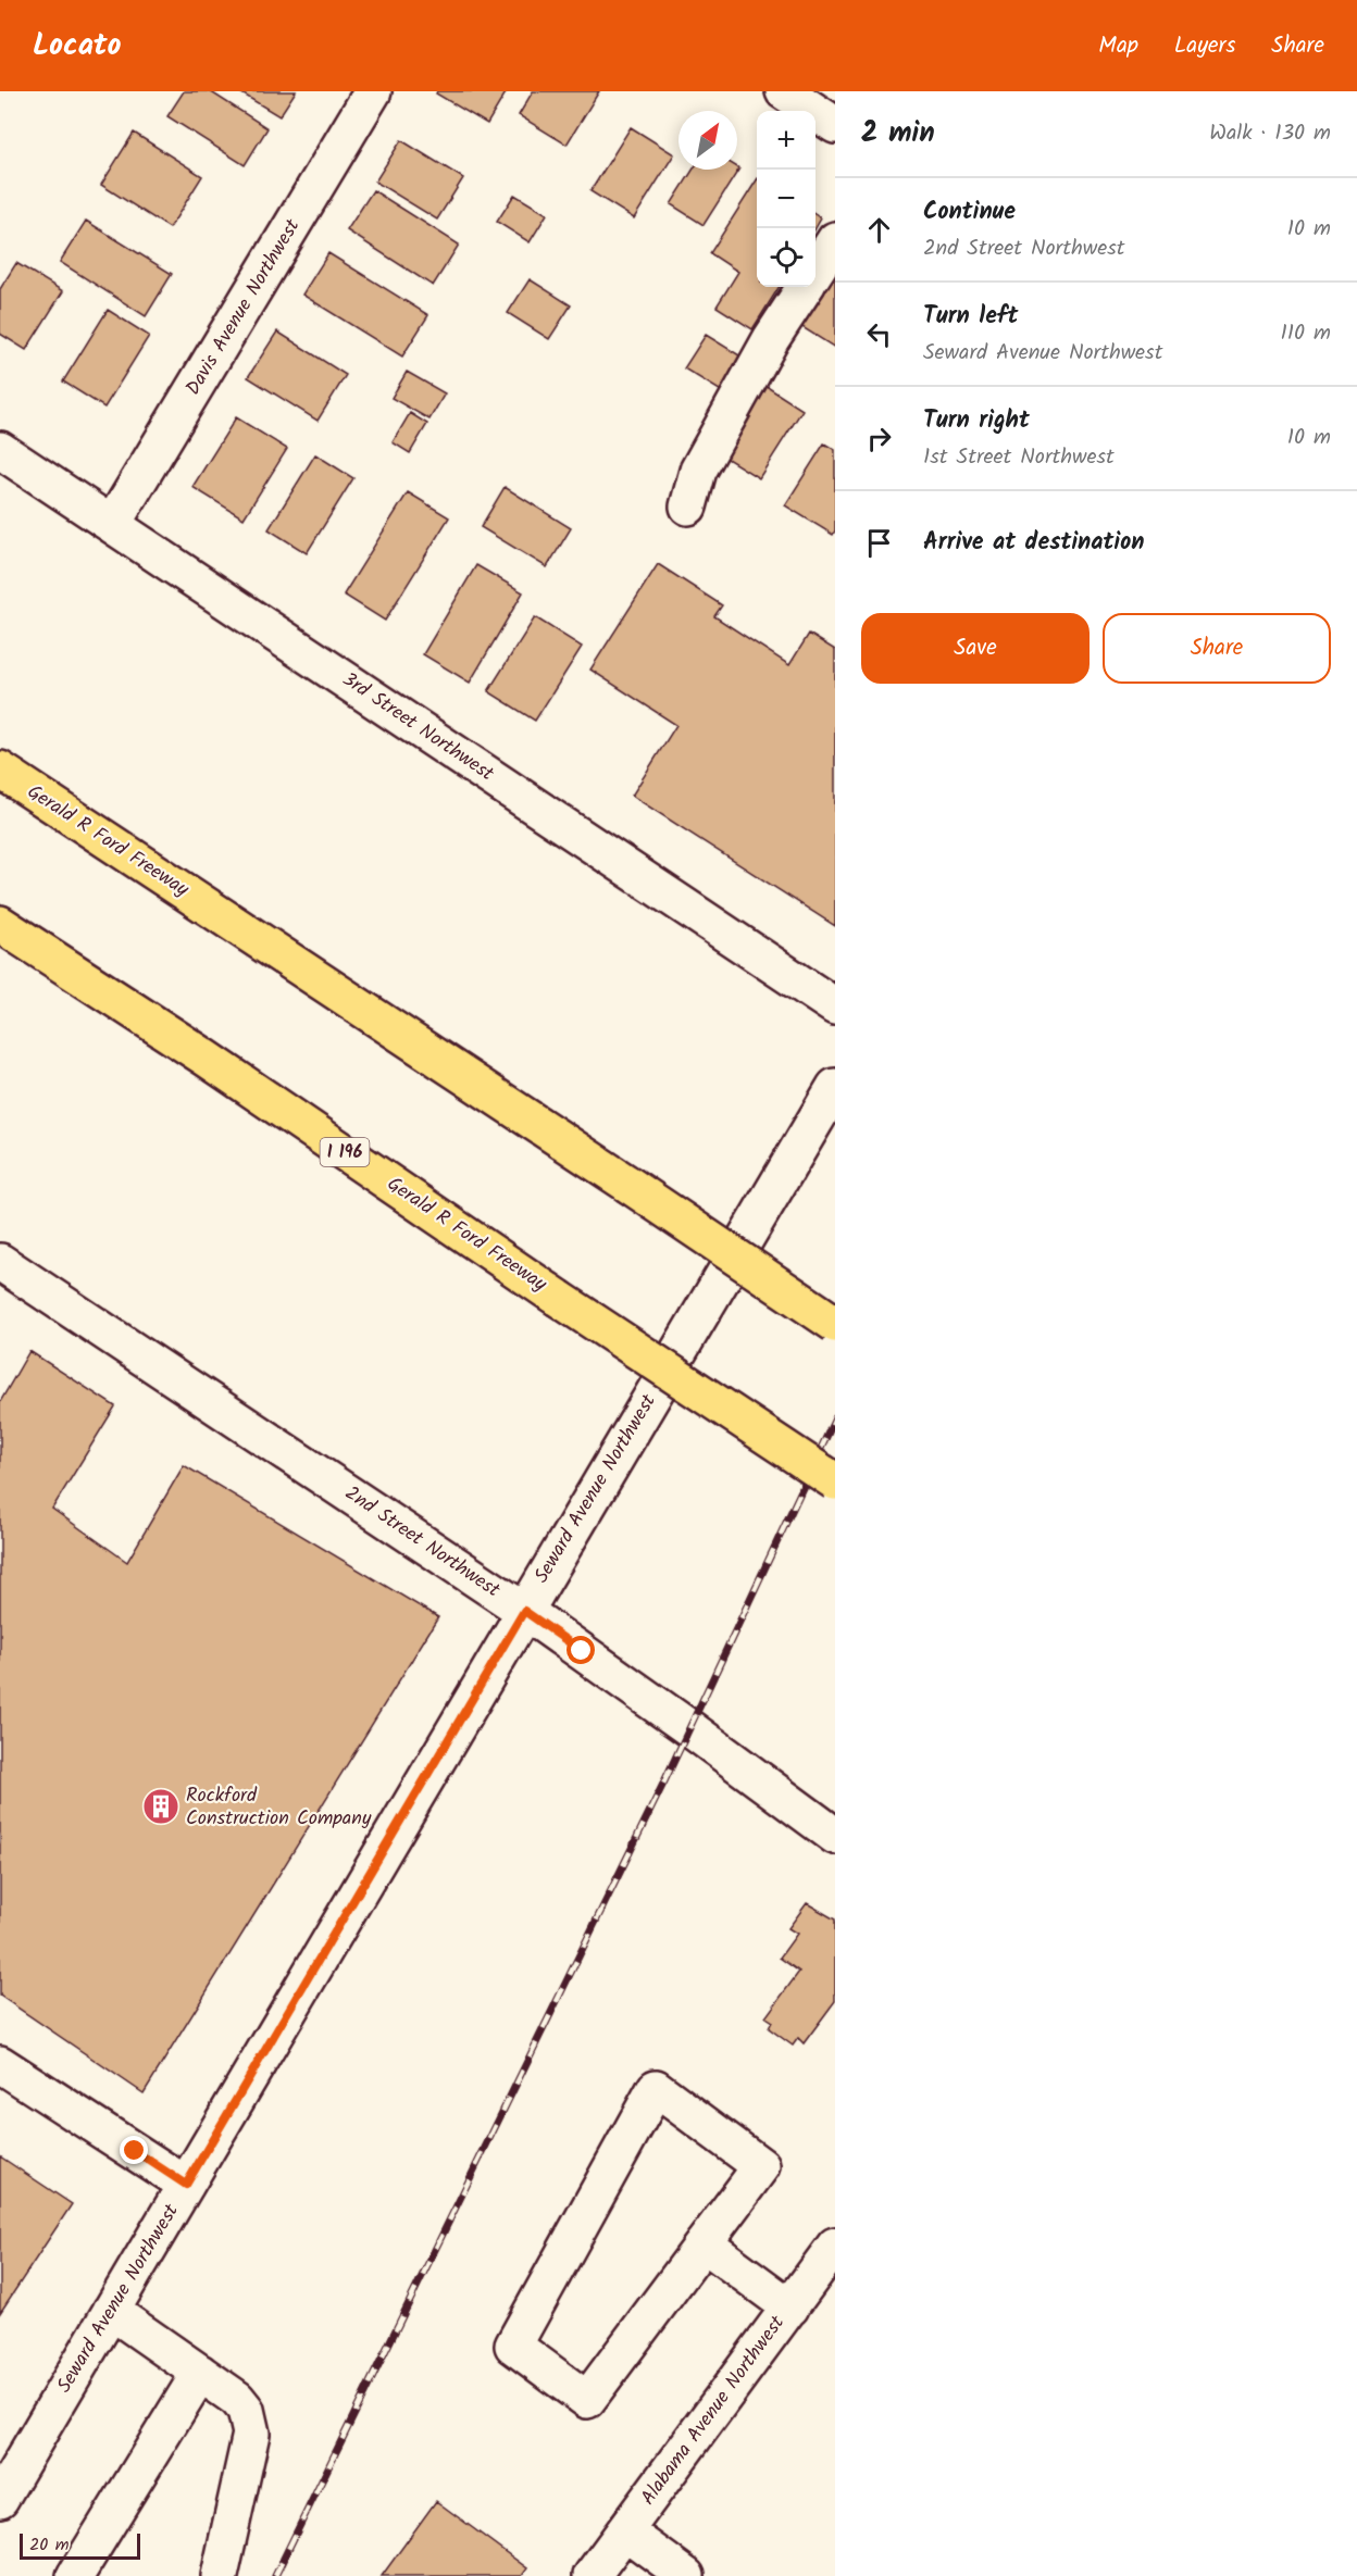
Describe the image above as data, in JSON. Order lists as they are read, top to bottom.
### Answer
{
  "streets": {
    "highway": ["Gerald R Ford Freeway", "I 196"],
    "street": [
      "Davis Avenue Northwest",
      "3rd Street Northwest",
      "Seward Avenue Northwest",
      "2nd Street Northwest",
      "Alabama Avenue Northwest"
    ]
  },
  "crossings": [
    ["Davis Avenue Northwest", "3rd Street Northwest"],
    ["Seward Avenue Northwest", "2nd Street Northwest"]
  ],
  "places": {
    "building": ["Rockford Construction Company"]
  },
  "scale_bar": "20 m",
  "north": "top right",
  "page": {
    "header": "Locato",
    "nav": ["Map", "Layers", "Share"],
    "heading": ["2 min", "Walk · 130 m"],
    "map_buttons": ["+", "−"],
    "list": [
      ["Continue", "2nd Street Northwest", "10 m"],
      ["Turn left", "Seward Avenue Northwest", "110 m"],
      ["Turn right", "1st Street Northwest", "10 m"],
      "Arrive at destination"
    ],
    "buttons": ["Save", "Share"],
    "scale": "20 m"
  }
}
